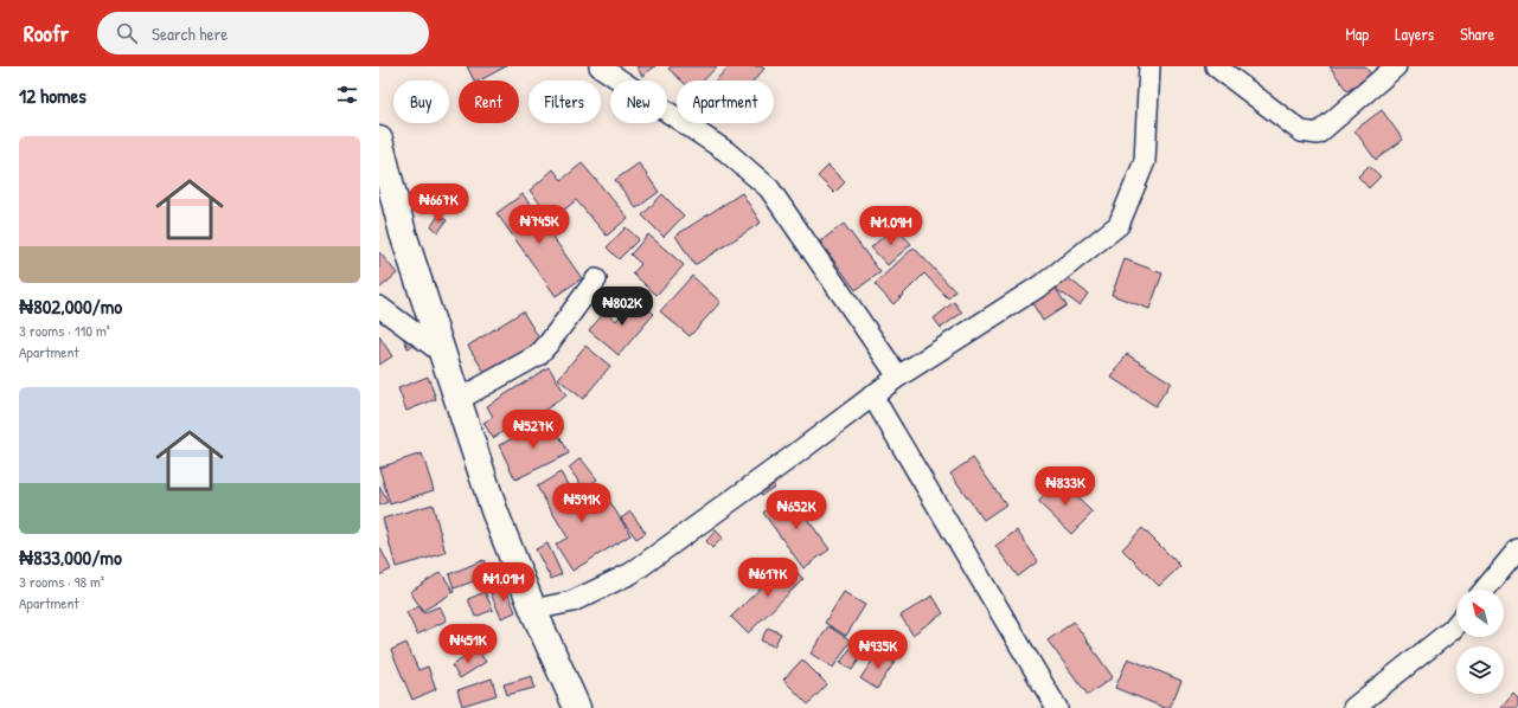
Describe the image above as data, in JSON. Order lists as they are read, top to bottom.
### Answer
{
  "north": "top left",
  "page": {
    "header": "Roofr",
    "search": "Search here",
    "nav": ["Map", "Layers", "Share"],
    "heading": "12 homes",
    "chip": [
      "Buy",
      "Rent",
      "Filters",
      "New",
      "Apartment"
    ],
    "list": [
      {
        "name": "₦802,000/mo",
        "note": "3 rooms · 110 m² · Apartment"
      },
      {
        "name": "₦833,000/mo",
        "note": "3 rooms · 98 m² · Apartment"
      }
    ],
    "price": [
      "₦667K",
      "₦745K",
      "₦1.09M",
      "₦802K",
      "₦527K",
      "₦833K",
      "₦591K",
      "₦652K",
      "₦617K",
      "₦1.01M",
      "₦451K",
      "₦935K"
    ]
  }
}
